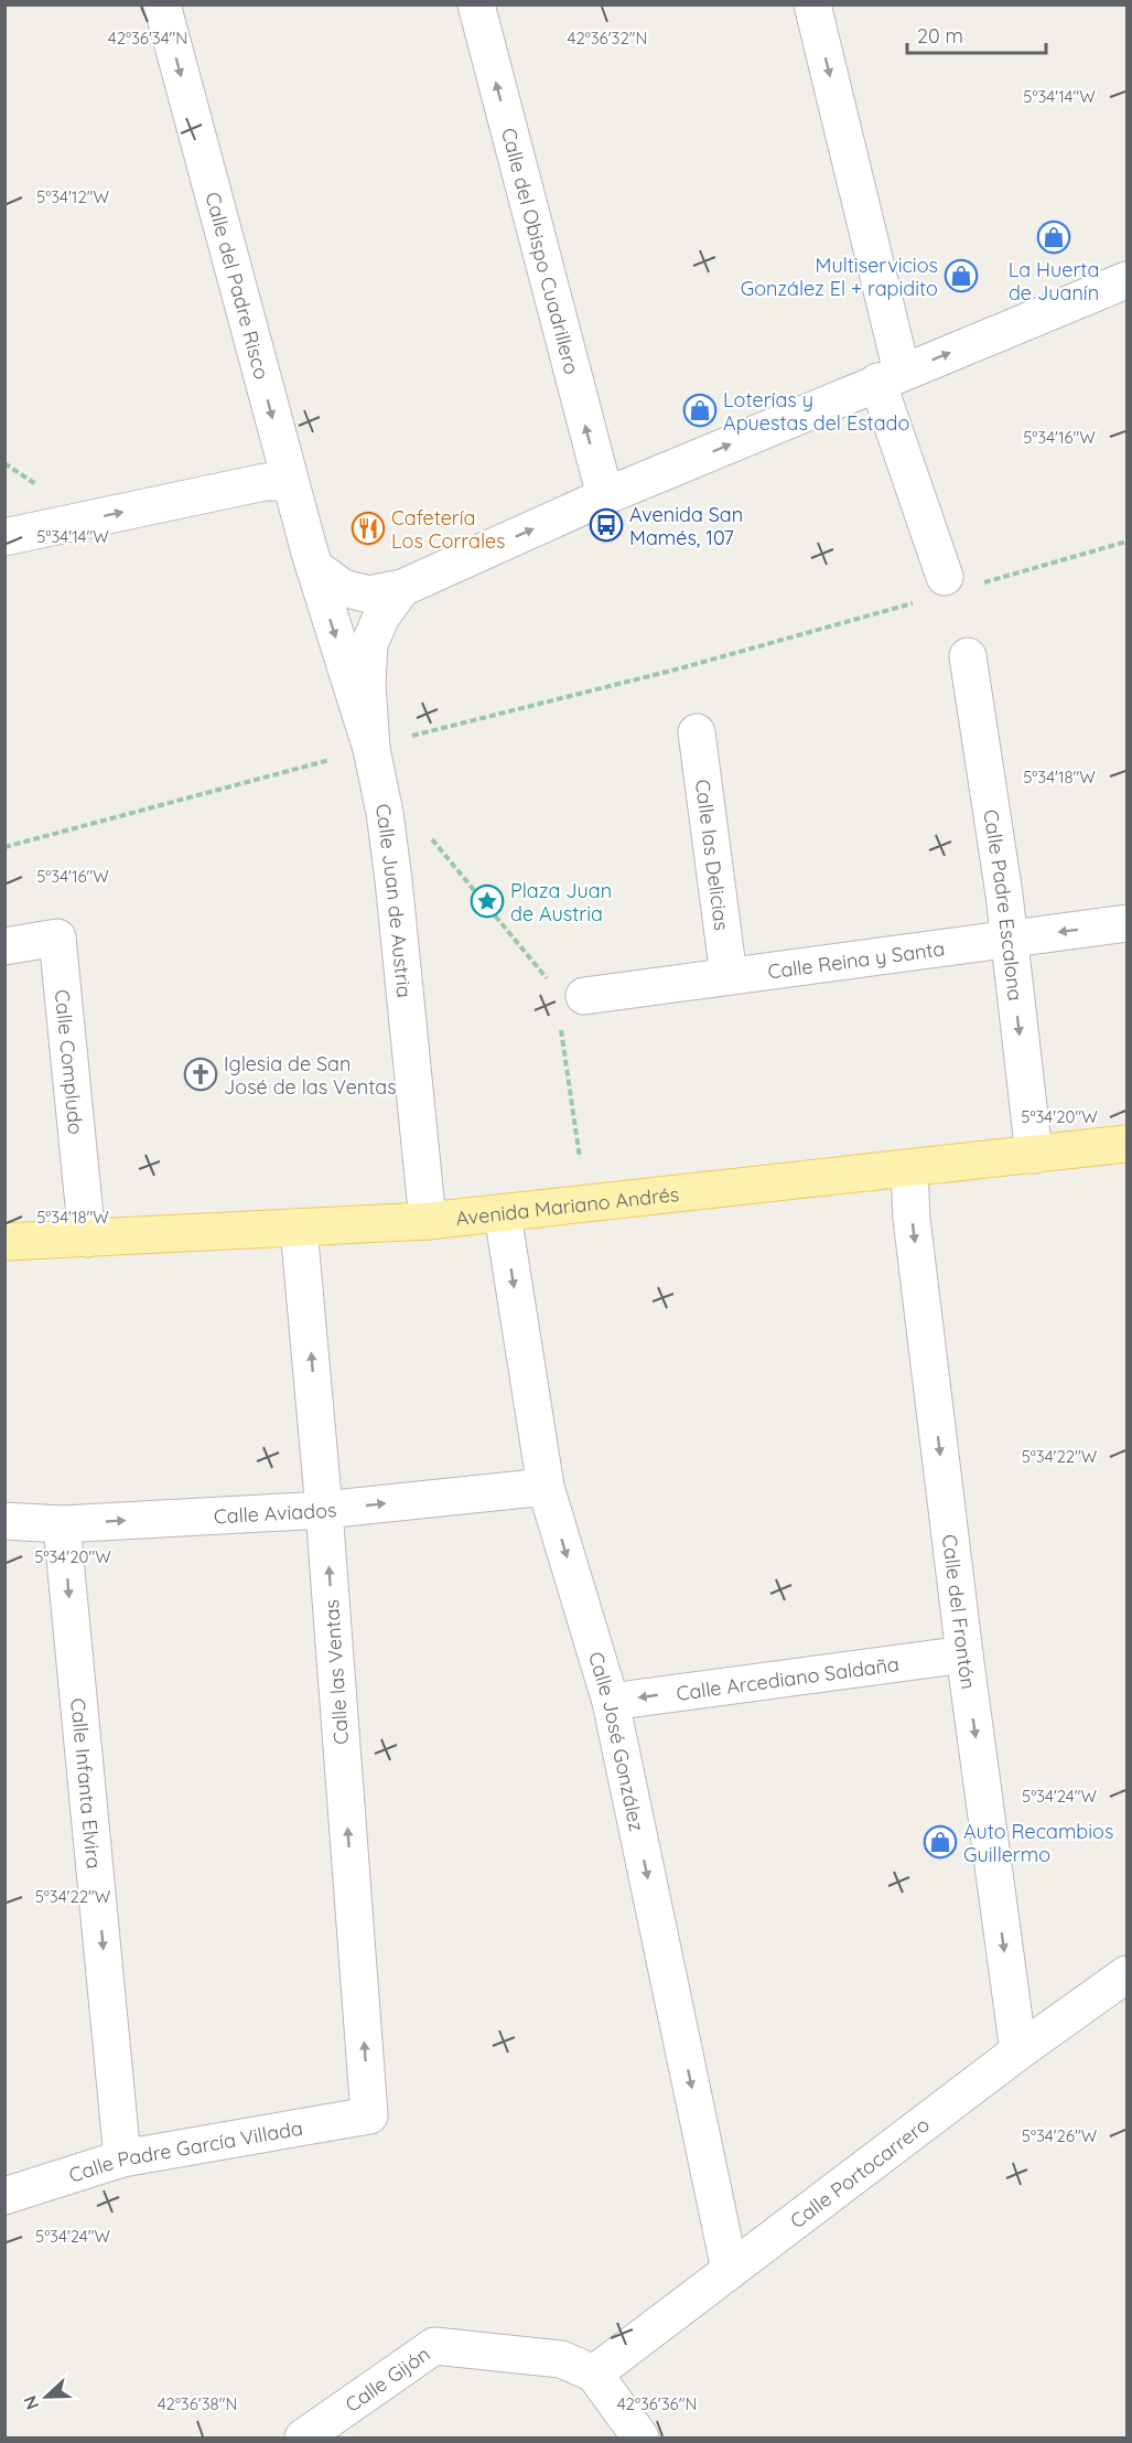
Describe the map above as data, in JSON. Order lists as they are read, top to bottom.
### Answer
{
  "streets": {
    "main road": ["Avenida Mariano Andrés"],
    "street": [
      "Calle del Obispo Cuadrillero",
      "Calle del Padre Risco",
      "Calle las Delicias",
      "Calle Juan de Austria",
      "Calle Padre Escalona",
      "Calle Reina y Santa",
      "Calle Compludo",
      "Calle Aviados",
      "Calle del Frontón",
      "Calle las Ventas",
      "Calle Arcediano Saldaña",
      "Calle José González",
      "Calle Infanta Elvira",
      "Calle Padre García Villada",
      "Calle Portocarrero",
      "Calle Gijón"
    ]
  },
  "crossings": [
    ["Calle del Padre Risco", "Calle Juan de Austria"],
    ["Calle las Delicias", "Calle Reina y Santa"],
    ["Calle Juan de Austria", "Avenida Mariano Andrés"],
    ["Calle Padre Escalona", "Calle Reina y Santa"],
    ["Calle Padre Escalona", "Avenida Mariano Andrés"],
    ["Calle Compludo", "Avenida Mariano Andrés"],
    ["Avenida Mariano Andrés", "Calle del Frontón"],
    ["Avenida Mariano Andrés", "Calle las Ventas"],
    ["Avenida Mariano Andrés", "Calle José González"],
    ["Calle Aviados", "Calle las Ventas"],
    ["Calle Aviados", "Calle José González"],
    ["Calle Aviados", "Calle Infanta Elvira"],
    ["Calle del Frontón", "Calle Arcediano Saldaña"],
    ["Calle del Frontón", "Calle Portocarrero"],
    ["Calle las Ventas", "Calle Padre García Villada"],
    ["Calle Arcediano Saldaña", "Calle José González"],
    ["Calle José González", "Calle Portocarrero"],
    ["Calle Infanta Elvira", "Calle Padre García Villada"],
    ["Calle Portocarrero", "Calle Gijón"]
  ],
  "one_way": [
    "Calle del Padre Risco",
    "Calle Padre Escalona",
    "Calle Aviados",
    "Calle del Frontón",
    "Calle las Ventas",
    "Calle Arcediano Saldaña",
    "Calle José González",
    "Calle Infanta Elvira"
  ],
  "places": {
    "shop": [
      "La Huerta de Juanín",
      "Multiservicios González El + rapidito",
      "Loterías y Apuestas del Estado",
      "Auto Recambios Guillermo"
    ],
    "bus stop": ["Avenida San Mamés, 107"],
    "restaurant": ["Cafetería Los Corrales"],
    "place": ["Plaza Juan de Austria"],
    "church": ["Iglesia de San José de las Ventas"]
  },
  "scale_bar": "20 m",
  "north": "left",
  "coordinates": [
    "42°36'34\"N",
    "42°36'32\"N",
    "5°34'14\"W",
    "5°34'12\"W",
    "5°34'16\"W",
    "5°34'18\"W",
    "5°34'20\"W",
    "5°34'22\"W",
    "5°34'24\"W",
    "5°34'26\"W",
    "42°36'38\"N",
    "42°36'36\"N"
  ]
}
